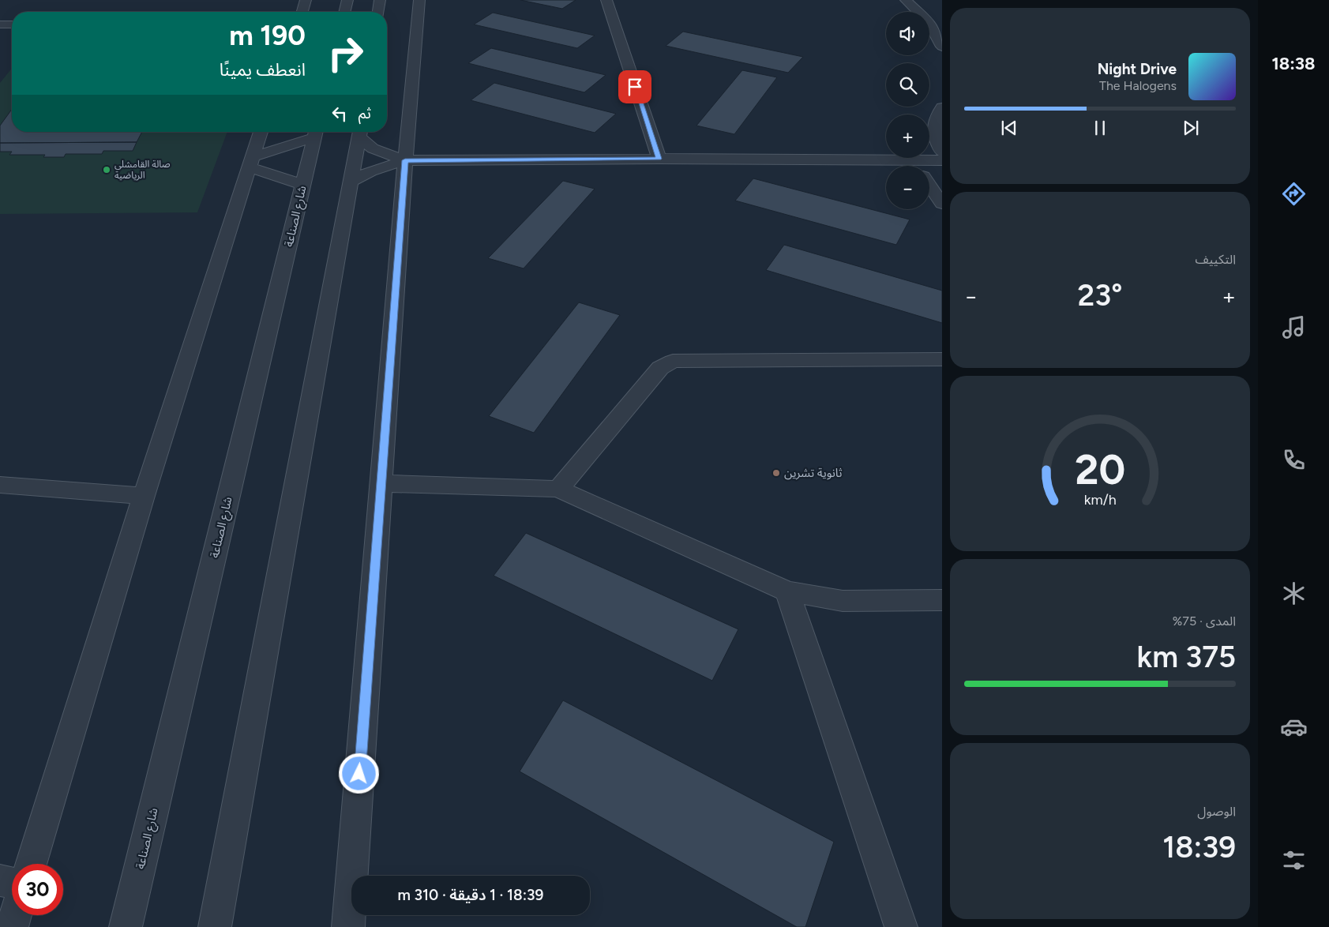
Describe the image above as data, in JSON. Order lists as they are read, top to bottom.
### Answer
{
  "streets": {
    "street": ["شارع الصناعة"]
  },
  "places": ["صالة القامشلي الرياضية", "ثانوية تشرين"],
  "page": {
    "tabs": "18:38",
    "map_buttons": ["+", "−"],
    "turn": ["190 m", "انعطف يمينًا"],
    "song": ["Night Drive", "The Halogens"],
    "then": "ثم",
    "tile": [
      "التكييف",
      ["المدى · 75%", "375 km"],
      ["الوصول", "18:39"]
    ],
    "heat": ["−", "23°", "+"],
    "limit": "30",
    "trip": "18:39 · 1 دقيقة · 310 m",
    "gauge": ["20", "km/h"]
  }
}
